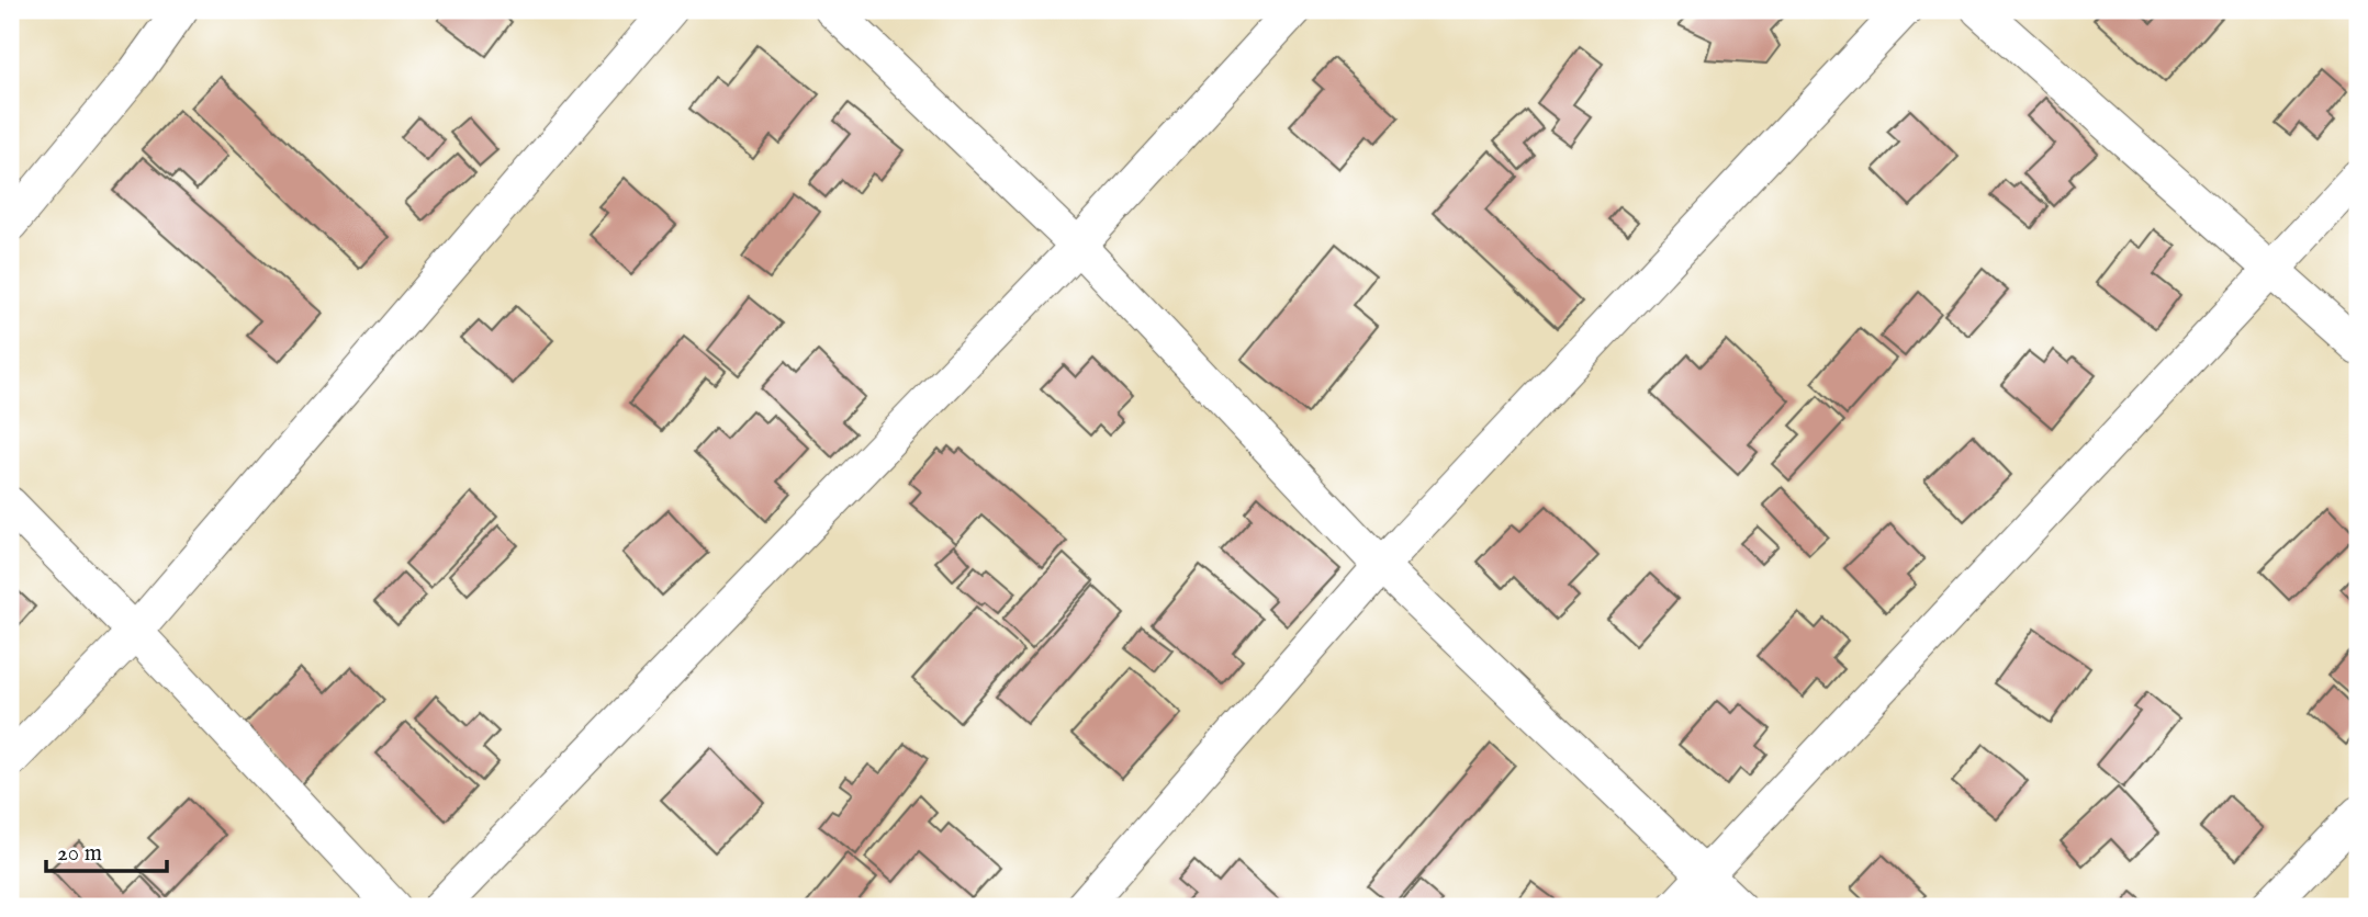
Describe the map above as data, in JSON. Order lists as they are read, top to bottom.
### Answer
{
  "scale_bar": "20 m"
}
